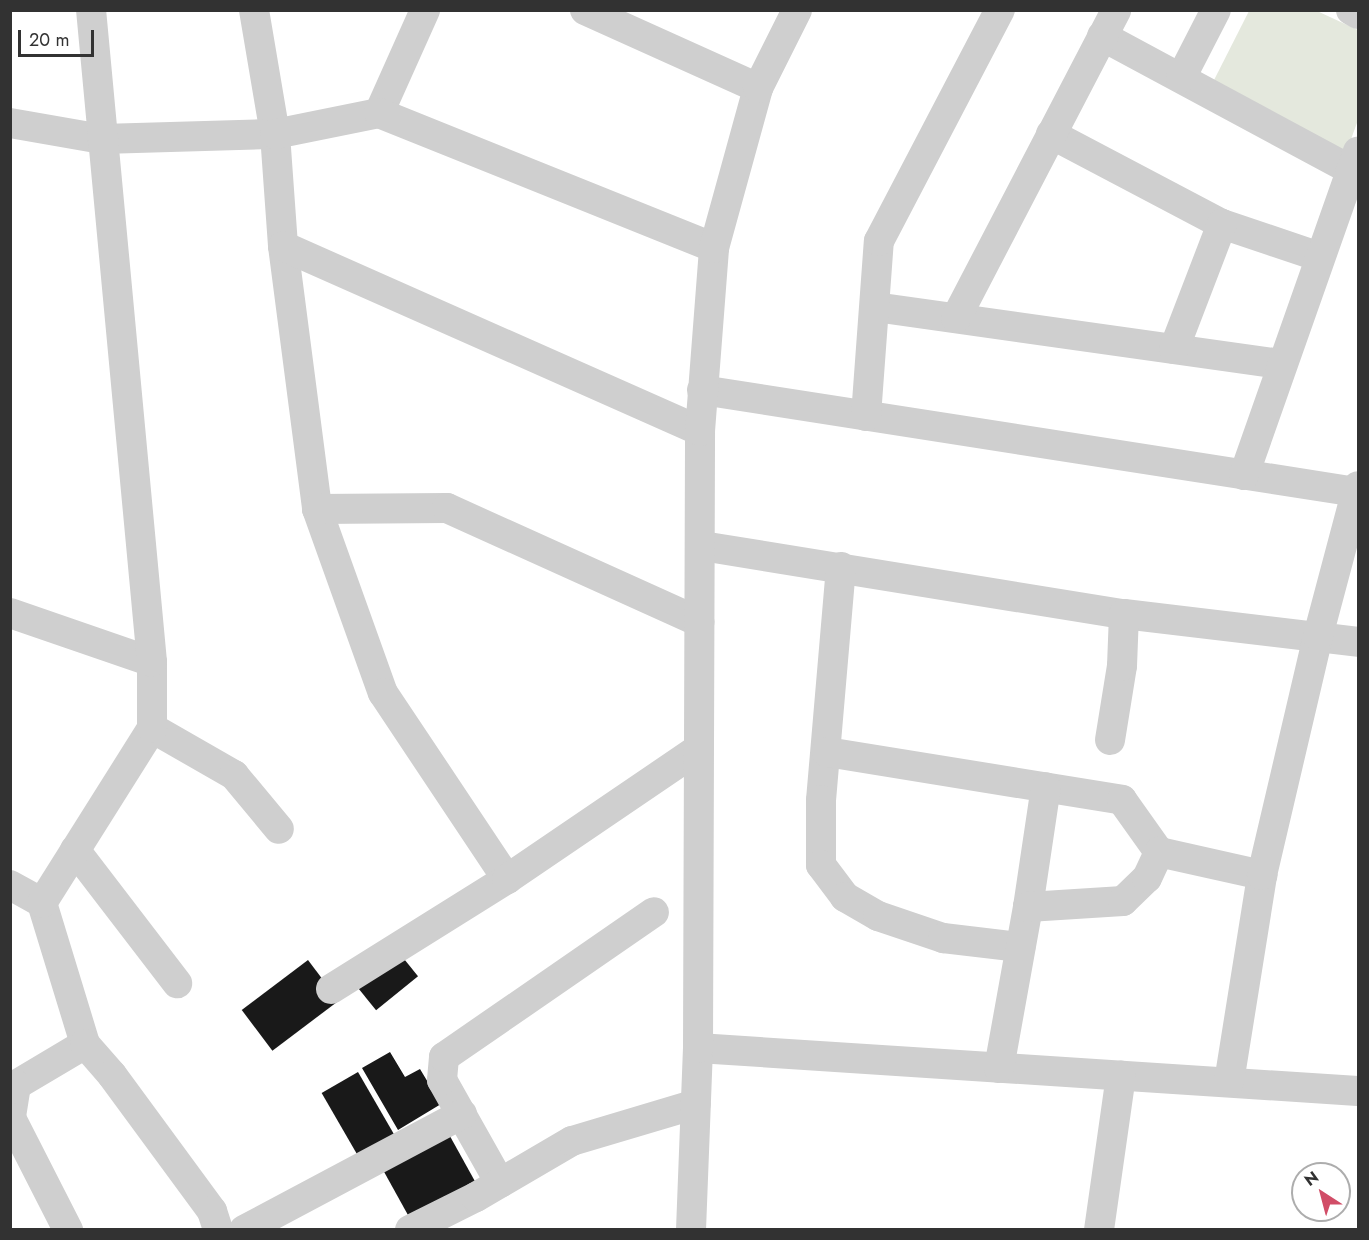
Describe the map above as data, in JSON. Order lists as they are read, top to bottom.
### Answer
{
  "scale_bar": "20 m",
  "north": "top left"
}
